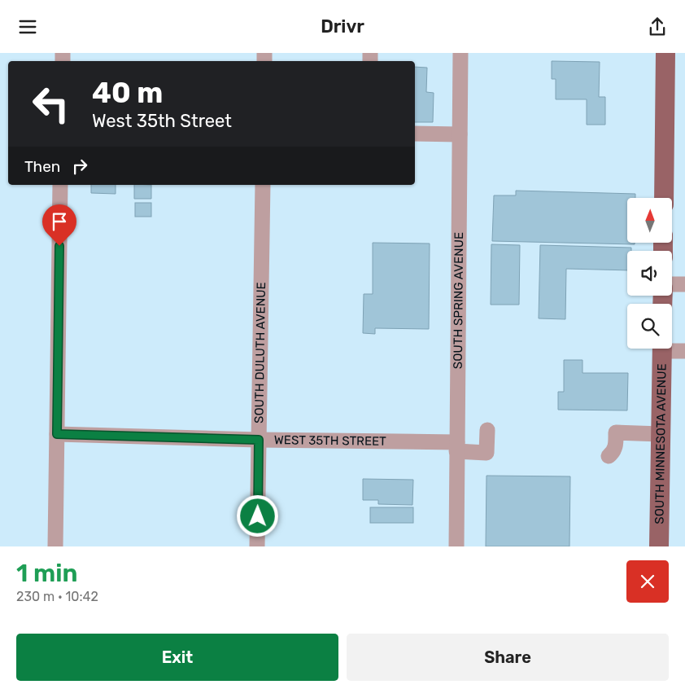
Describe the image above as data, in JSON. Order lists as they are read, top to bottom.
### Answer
{
  "streets": {
    "main road": ["SOUTH MINNESOTA AVENUE"],
    "street": ["SOUTH SPRING AVENUE", "SOUTH DULUTH AVENUE", "WEST 35TH STREET"]
  },
  "crossings": [
    ["SOUTH SPRING AVENUE", "WEST 35TH STREET"],
    ["SOUTH DULUTH AVENUE", "WEST 35TH STREET"]
  ],
  "north": "top",
  "page": {
    "header": "Drivr",
    "turn": ["40 m", "West 35th Street"],
    "then": "Then",
    "heading": ["1 min", "230 m · 10:42"],
    "buttons": ["Exit", "Share"]
  }
}
